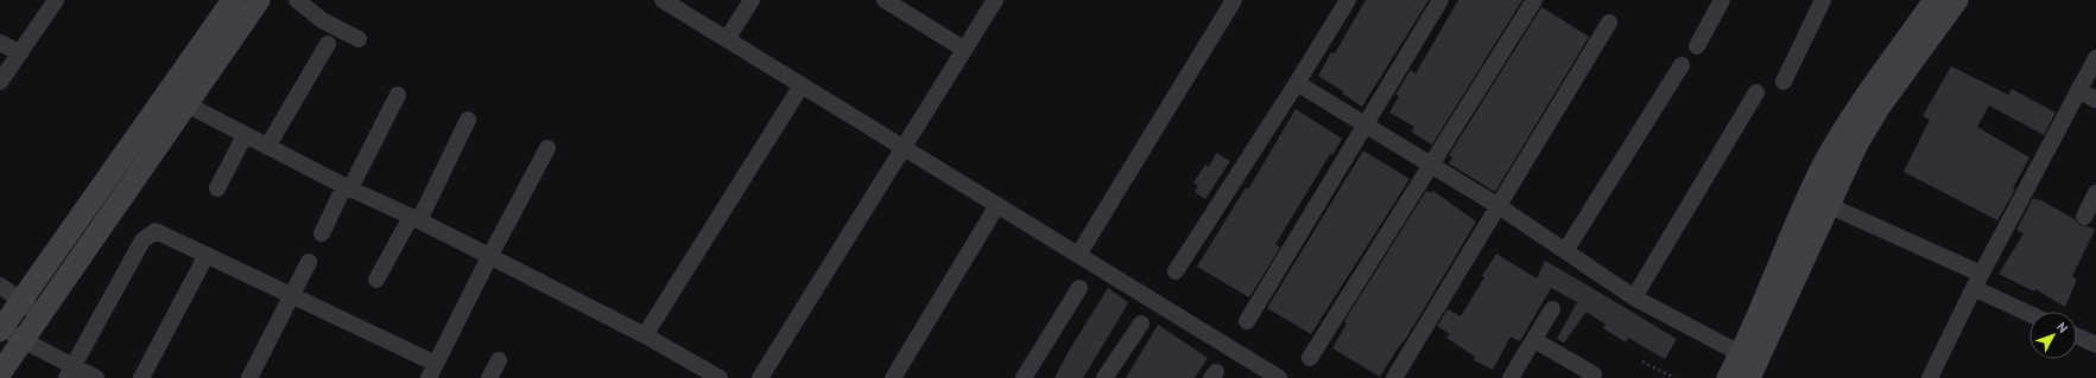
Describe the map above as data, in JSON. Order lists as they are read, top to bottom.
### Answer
{
  "north": "top right"
}
